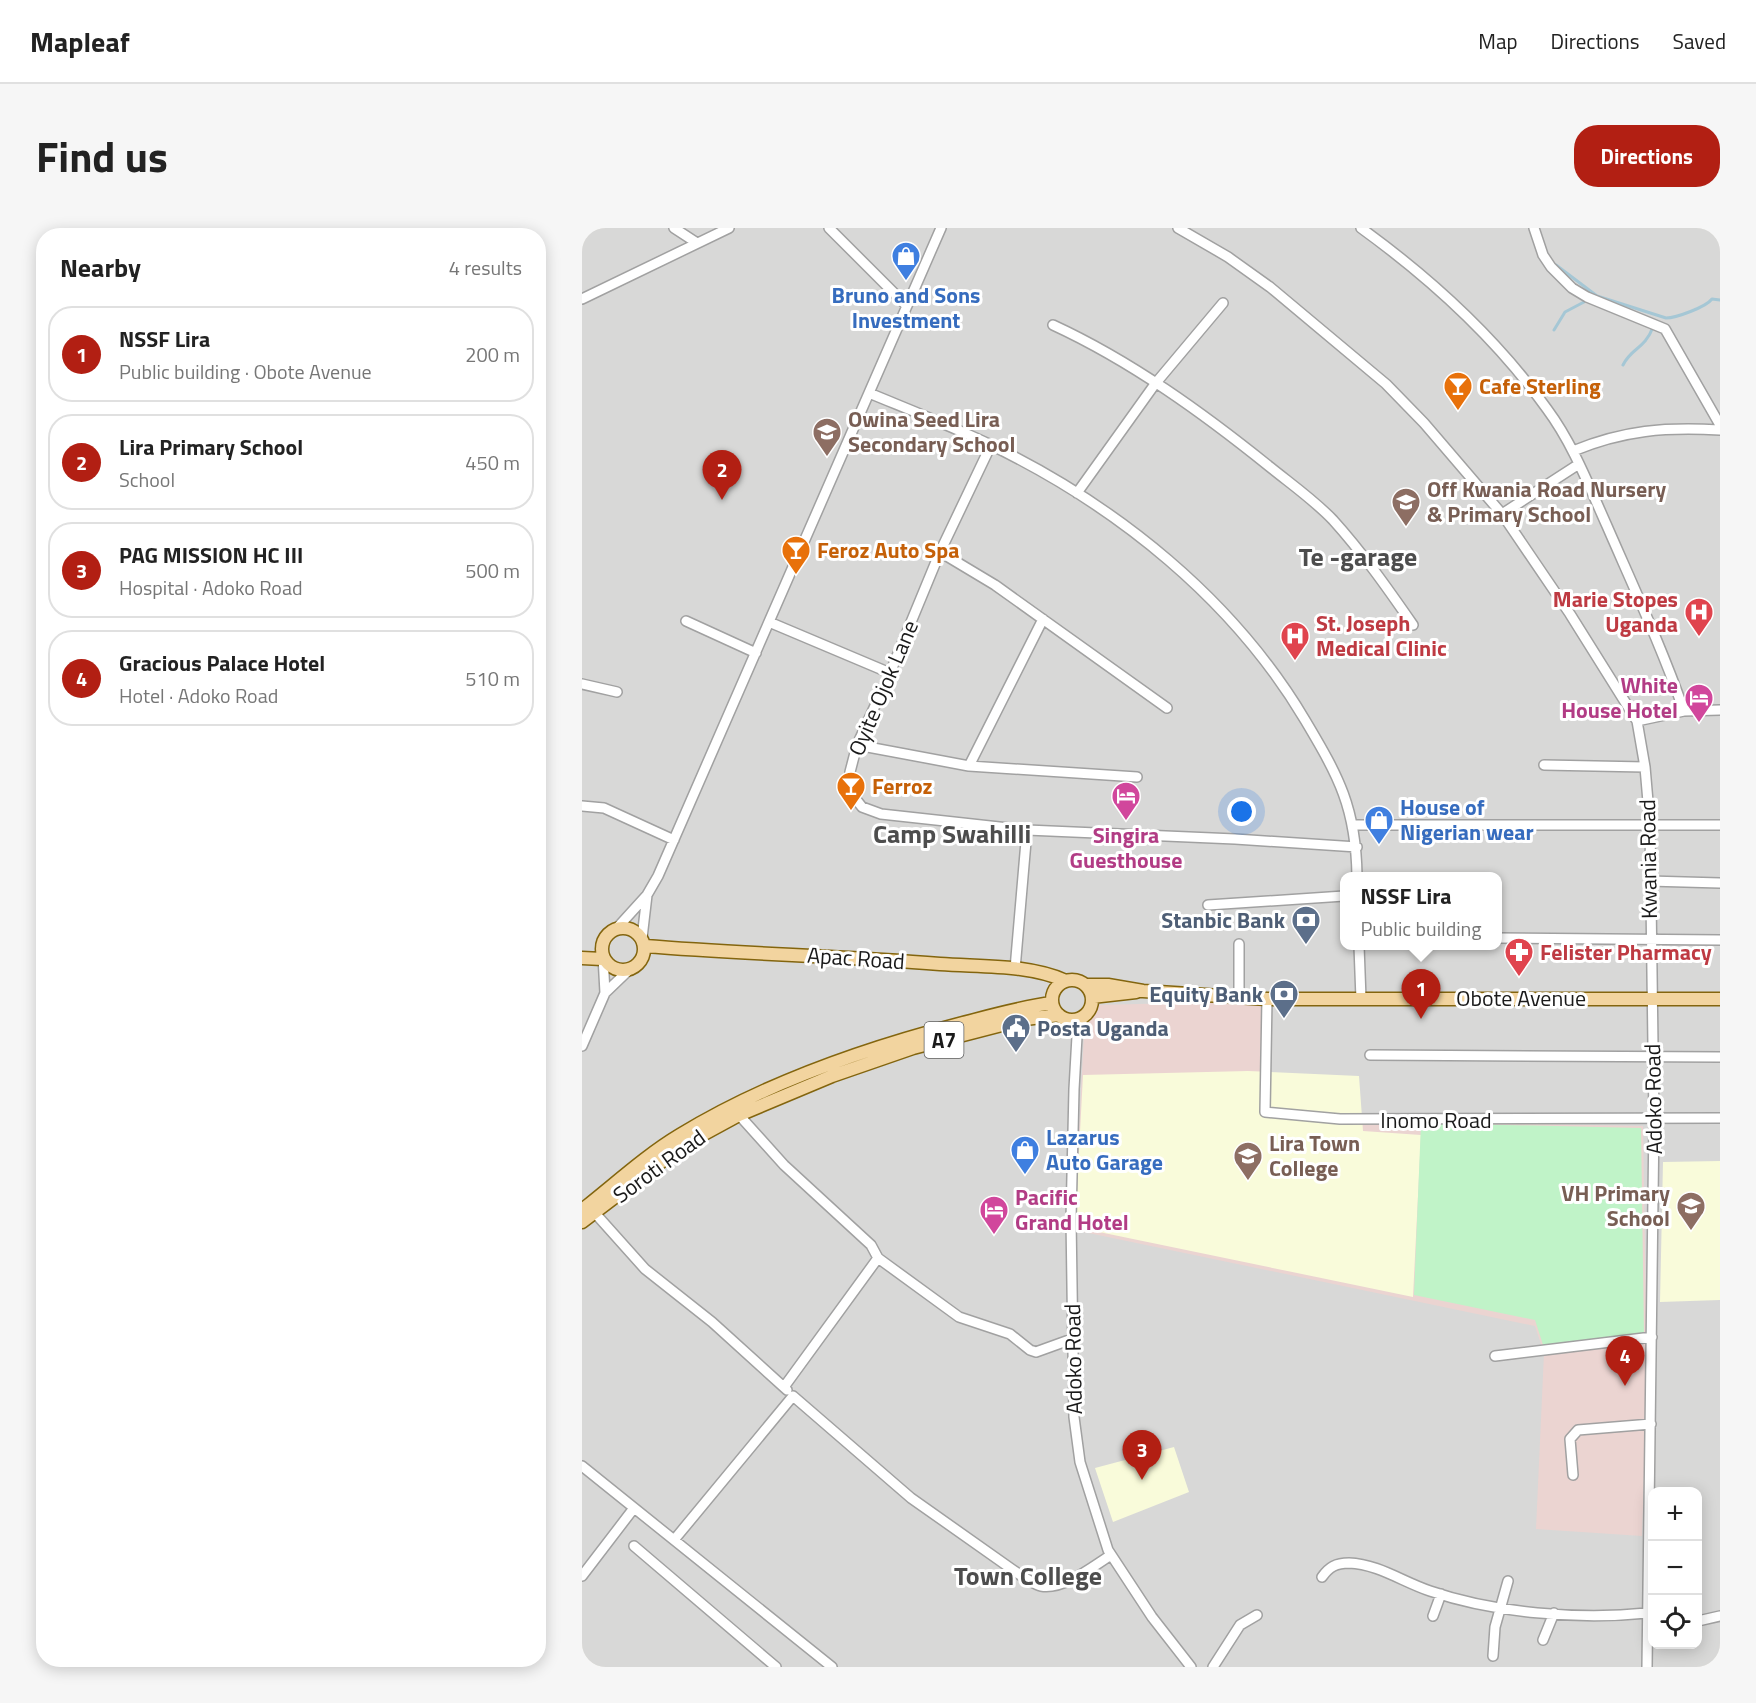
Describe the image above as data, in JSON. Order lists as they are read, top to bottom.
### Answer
{
  "streets": {
    "main road": [
      "Apac Road",
      "Obote Avenue",
      "A7",
      "Soroti Road"
    ],
    "street": [
      "Oyite Ojok Lane",
      "Kwania Road",
      "Adoko Road",
      "Inomo Road"
    ]
  },
  "crossings": [
    ["Kwania Road", "Obote Avenue"],
    ["Kwania Road", "Adoko Road"],
    ["Apac Road", "Obote Avenue"],
    ["Apac Road", "A7"],
    ["Apac Road", "Adoko Road"],
    ["Obote Avenue", "A7"],
    ["Obote Avenue", "Adoko Road"],
    ["Obote Avenue", "Inomo Road"],
    ["A7", "Adoko Road"],
    ["A7", "Soroti Road"],
    ["Adoko Road", "Inomo Road"]
  ],
  "districts": ["Te -garage", "Camp Swahilli", "Town College"],
  "places": {
    "shop": ["Bruno and Sons Investment", "House of Nigerian wear", "Lazarus Auto Garage"],
    "bar": ["Cafe Sterling", "Feroz Auto Spa", "Ferroz"],
    "school or university": [
      "Owina Seed Lira Secondary School",
      "Off Kwania Road Nursery & Primary School",
      "Lira Town College",
      "VH Primary School"
    ],
    "hospital": ["Marie Stopes Uganda", "St. Joseph Medical Clinic"],
    "hotel": ["White House Hotel", "Singira Guesthouse", "Pacific Grand Hotel"],
    "bank": ["Stanbic Bank", "Equity Bank"],
    "pharmacy": ["Felister Pharmacy"],
    "public building": ["Posta Uganda"]
  },
  "page": {
    "header": "Mapleaf",
    "nav": ["Map", "Directions", "Saved"],
    "title": "Find us",
    "buttons": "Directions",
    "heading": ["Nearby", "4 results"],
    "list": [
      {
        "mark": "1",
        "name": "NSSF Lira",
        "note": "Public building · Obote Avenue",
        "value": "200 m"
      },
      {
        "mark": "2",
        "name": "Lira Primary School",
        "note": "School",
        "value": "450 m"
      },
      {
        "mark": "3",
        "name": "PAG MISSION HC III",
        "note": "Hospital · Adoko Road",
        "value": "500 m"
      },
      {
        "mark": "4",
        "name": "Gracious Palace Hotel",
        "note": "Hotel · Adoko Road",
        "value": "510 m"
      }
    ],
    "pins": [
      "2",
      "1",
      "4",
      "3"
    ],
    "popup": ["NSSF Lira", "Public building"],
    "map_buttons": ["+", "−"]
  }
}
